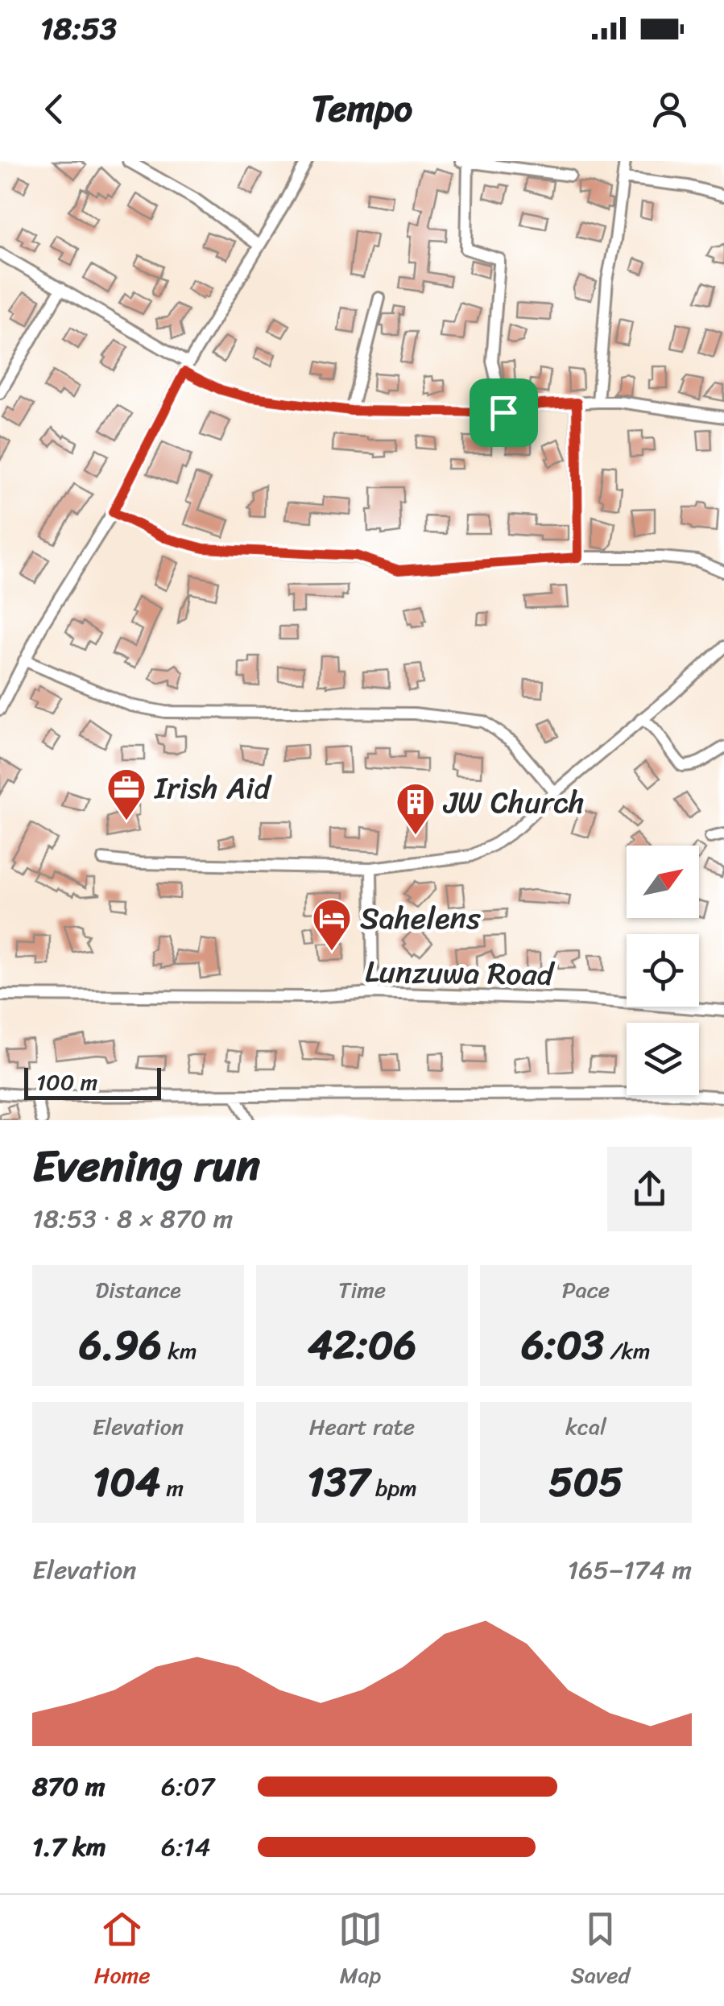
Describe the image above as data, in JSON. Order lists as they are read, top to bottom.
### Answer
{
  "streets": {
    "street": ["Lunzuwa Road"]
  },
  "places": {
    "office": ["Irish Aid"],
    "building": ["JW Church"],
    "hotel": ["Sahelens"]
  },
  "scale_bar": "100 m",
  "north": "top right",
  "page": {
    "status": "18:53",
    "header": "Tempo",
    "scale": "100 m",
    "heading": ["Evening run", "18:53 · 8 × 870 m"],
    "stats": [
      ["Distance", "6.96 km"],
      ["Time", "42:06"],
      ["Pace", "6:03 /km"],
      ["Elevation", "104 m"],
      ["Heart rate", "137 bpm"],
      ["kcal", "505"]
    ],
    "chart": ["Elevation", "165–174 m"],
    "list": [
      {
        "name": "870 m",
        "note": "6:07"
      },
      {
        "name": "1.7 km",
        "note": "6:14"
      }
    ],
    "tabs": ["Home", "Map", "Saved"]
  }
}
